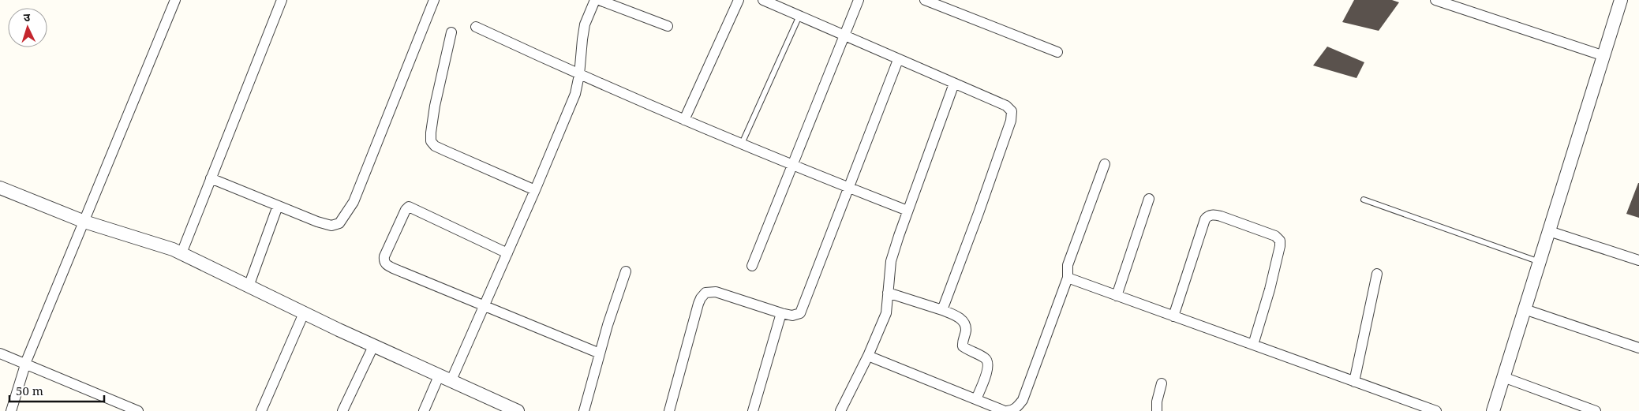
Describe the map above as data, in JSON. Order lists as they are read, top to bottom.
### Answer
{
  "scale_bar": "50 m",
  "north": "top"
}
